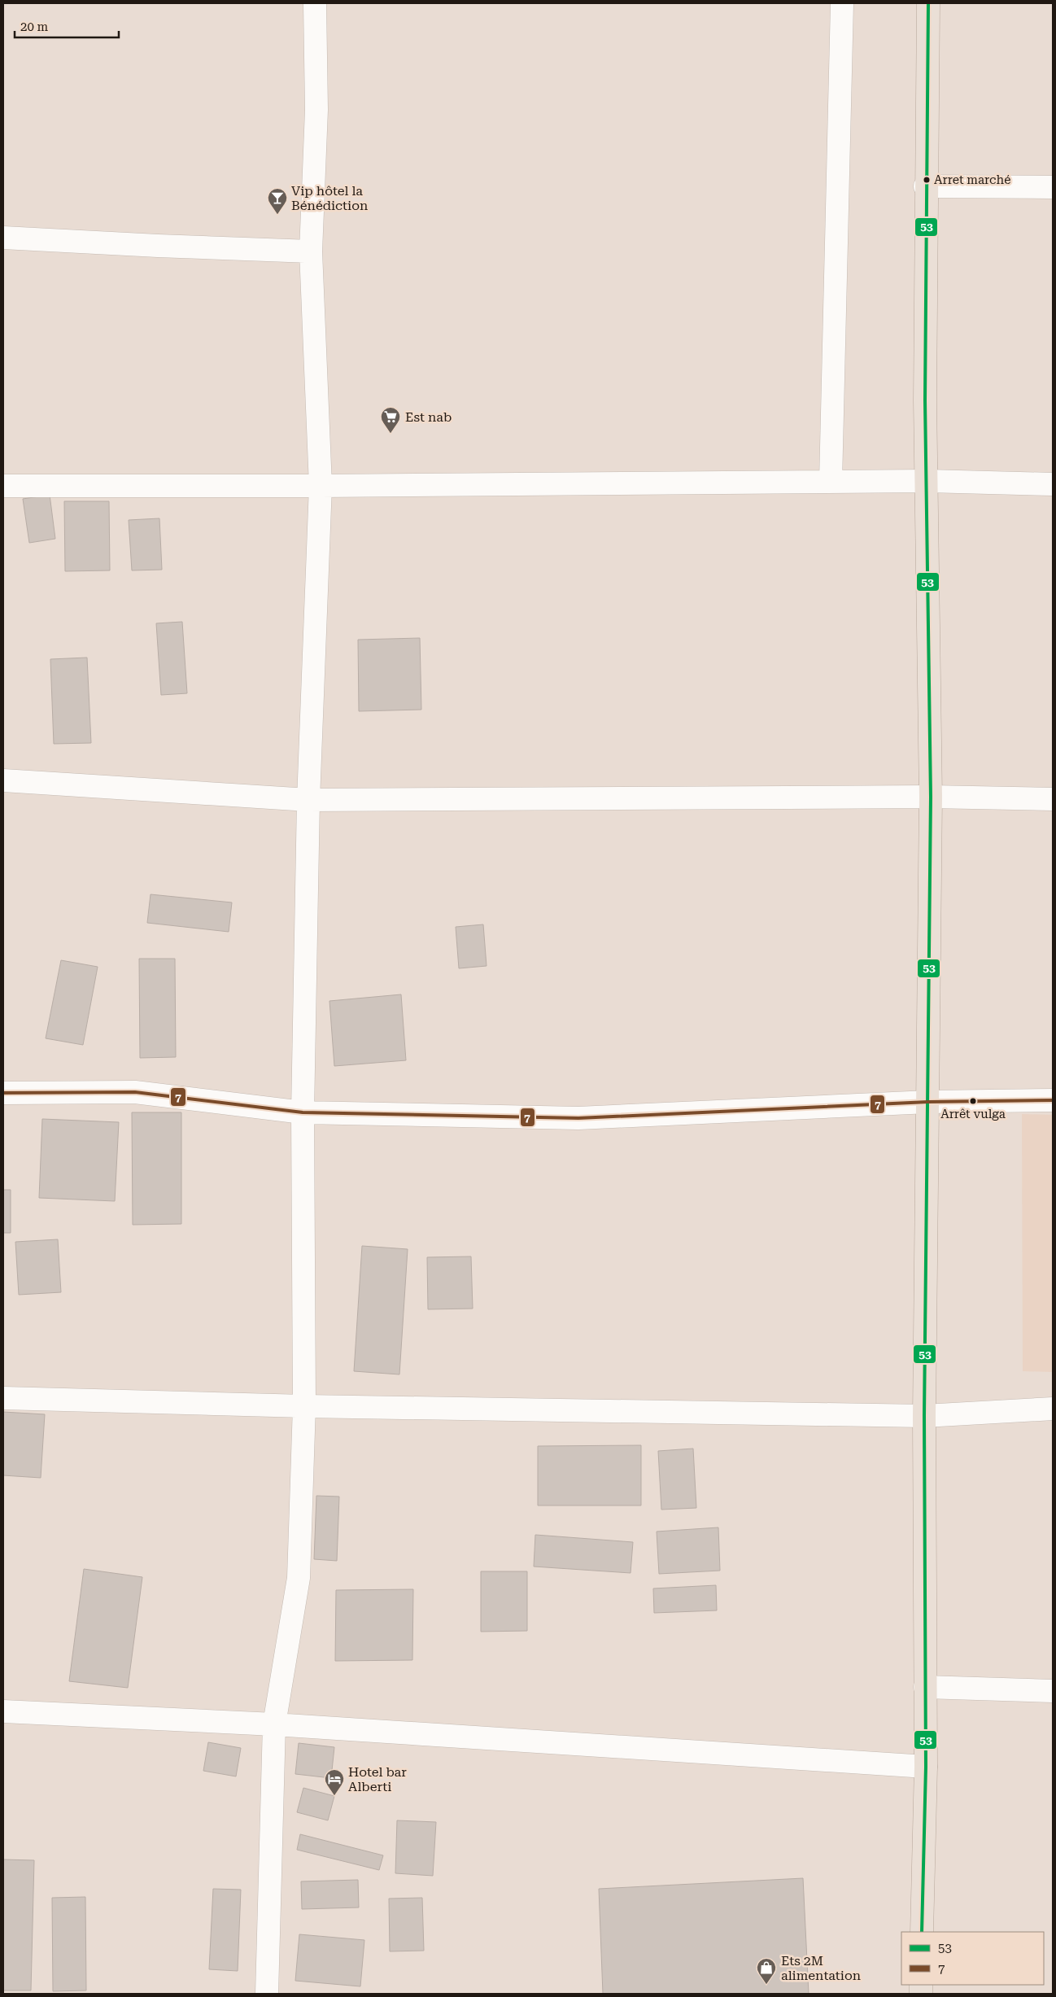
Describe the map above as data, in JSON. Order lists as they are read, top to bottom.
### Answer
{
  "places": {
    "other": ["Arret marché", "Arrêt vulga"],
    "bar": ["Vip hôtel la Bénédiction"],
    "supermarket": ["Est nab"],
    "hotel": ["Hotel bar Alberti"],
    "shop": ["Ets 2M alimentation"]
  },
  "lines": ["transit line 53", "transit line 7"],
  "legend": ["53", "7"],
  "scale_bar": "20 m"
}
